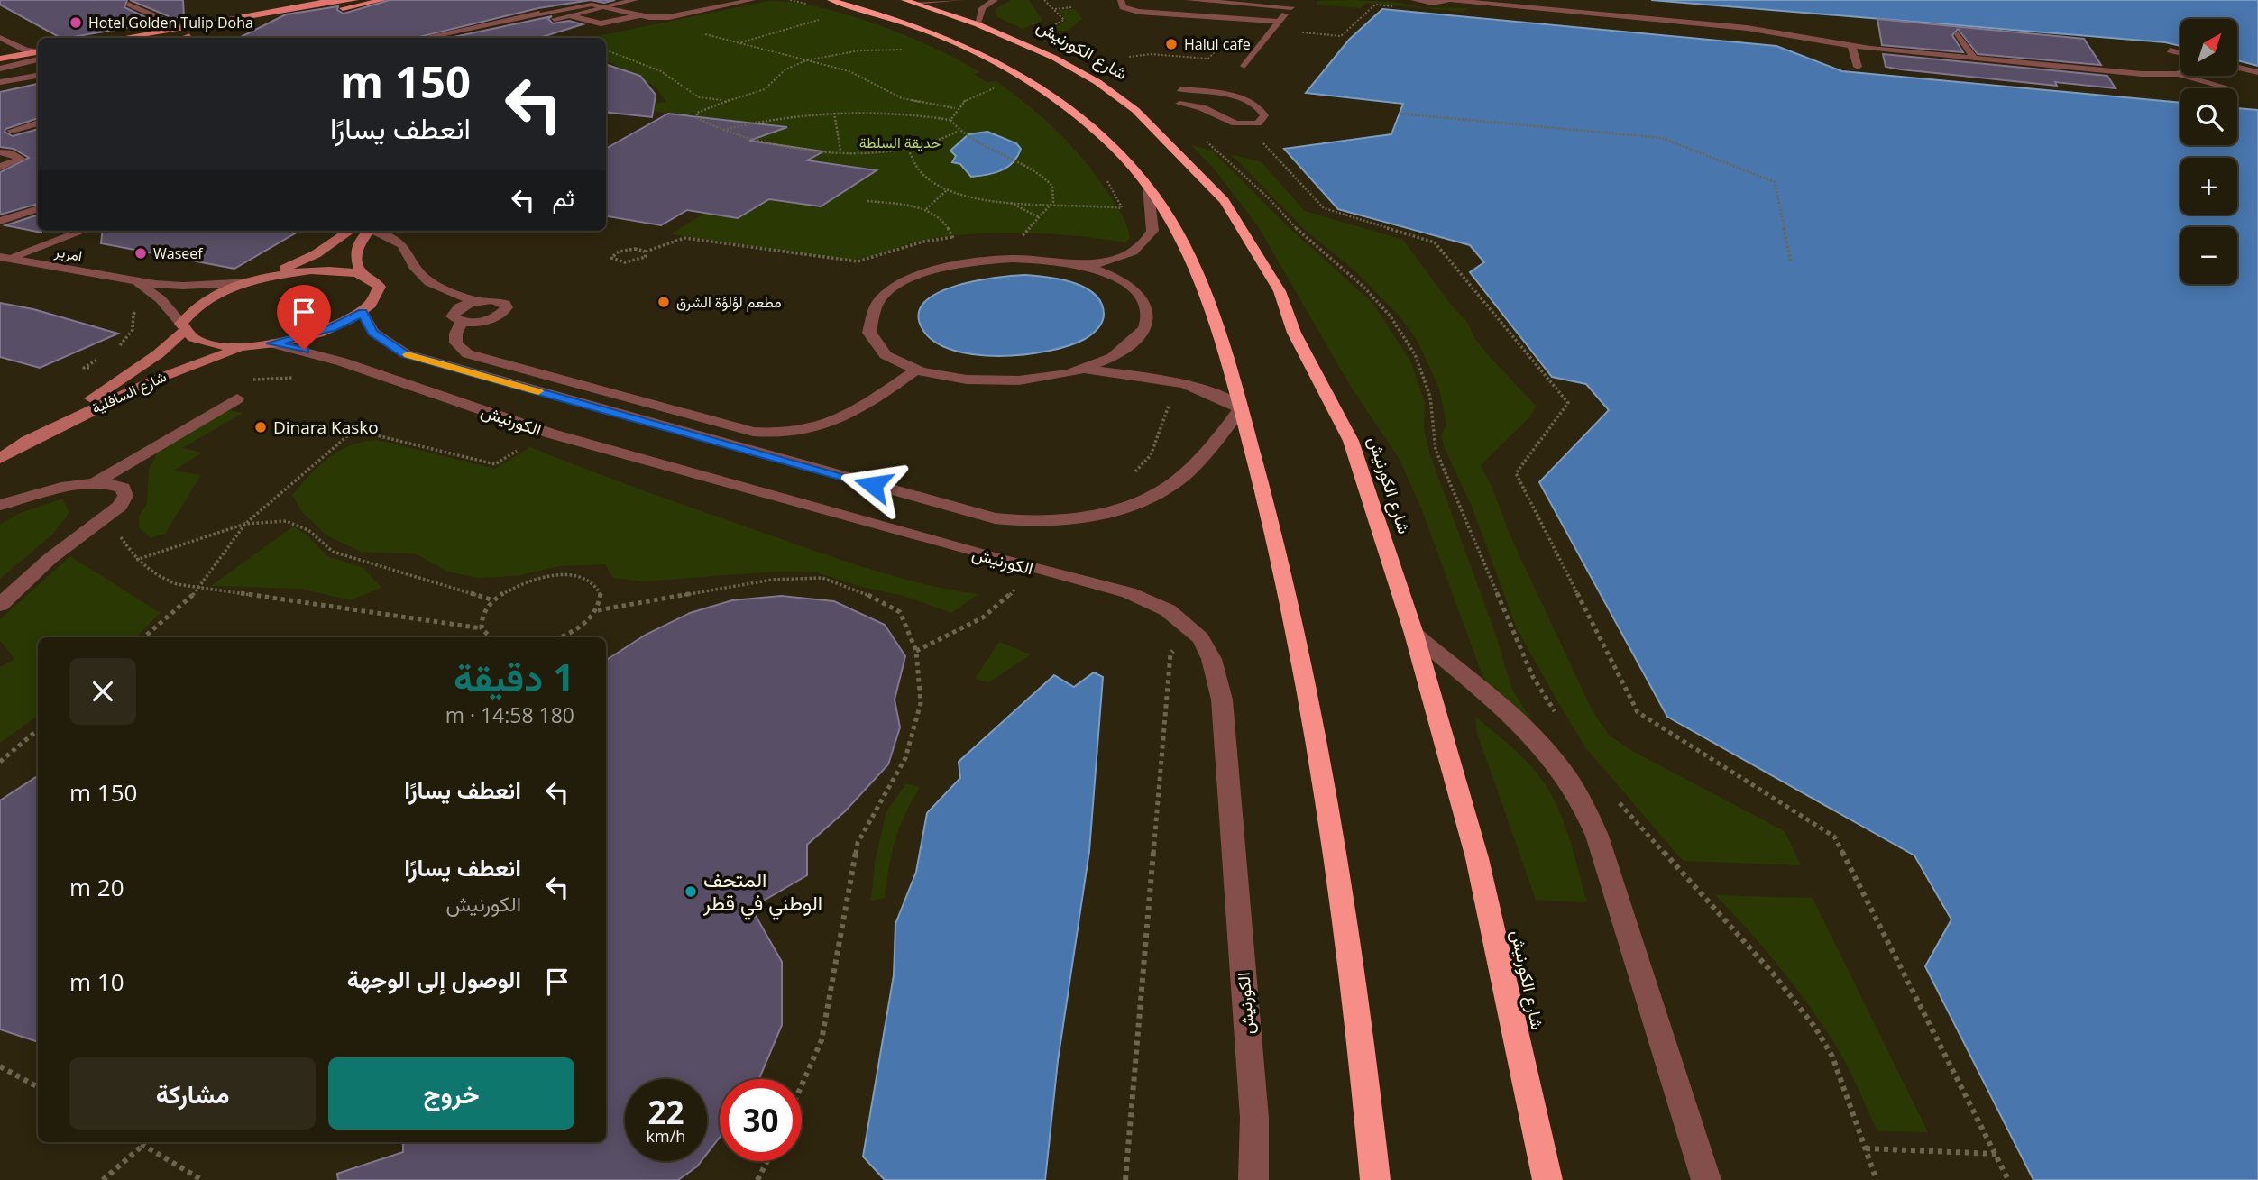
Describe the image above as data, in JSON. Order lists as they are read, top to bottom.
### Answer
{
  "streets": {
    "highway": ["شارع الكورنيش"],
    "street": ["امرير", "شارع السافلية", "الكورنيش"]
  },
  "crossings": [
    ["امرير", "شارع السافلية"]
  ],
  "parks": ["حديقة السلطة"],
  "places": [
    "Hotel Golden Tulip Doha",
    "Halul cafe",
    "Waseef",
    "مطعم لؤلؤة الشرق",
    "Dinara Kasko",
    "المتحف الوطني في قطر"
  ],
  "north": "top right",
  "page": {
    "map_buttons": ["+", "−"],
    "turn": ["150 m", "انعطف يسارًا"],
    "then": "ثم",
    "heading": ["1 دقيقة", "180 m · 14:58"],
    "list": [
      {
        "name": "انعطف يسارًا",
        "value": "150 m"
      },
      {
        "name": "انعطف يسارًا",
        "note": "الكورنيش",
        "value": "20 m"
      },
      {
        "name": "الوصول إلى الوجهة",
        "value": "10 m"
      }
    ],
    "buttons": ["خروج", "مشاركة"],
    "speed": "22 km/h",
    "limit": "30"
  }
}
